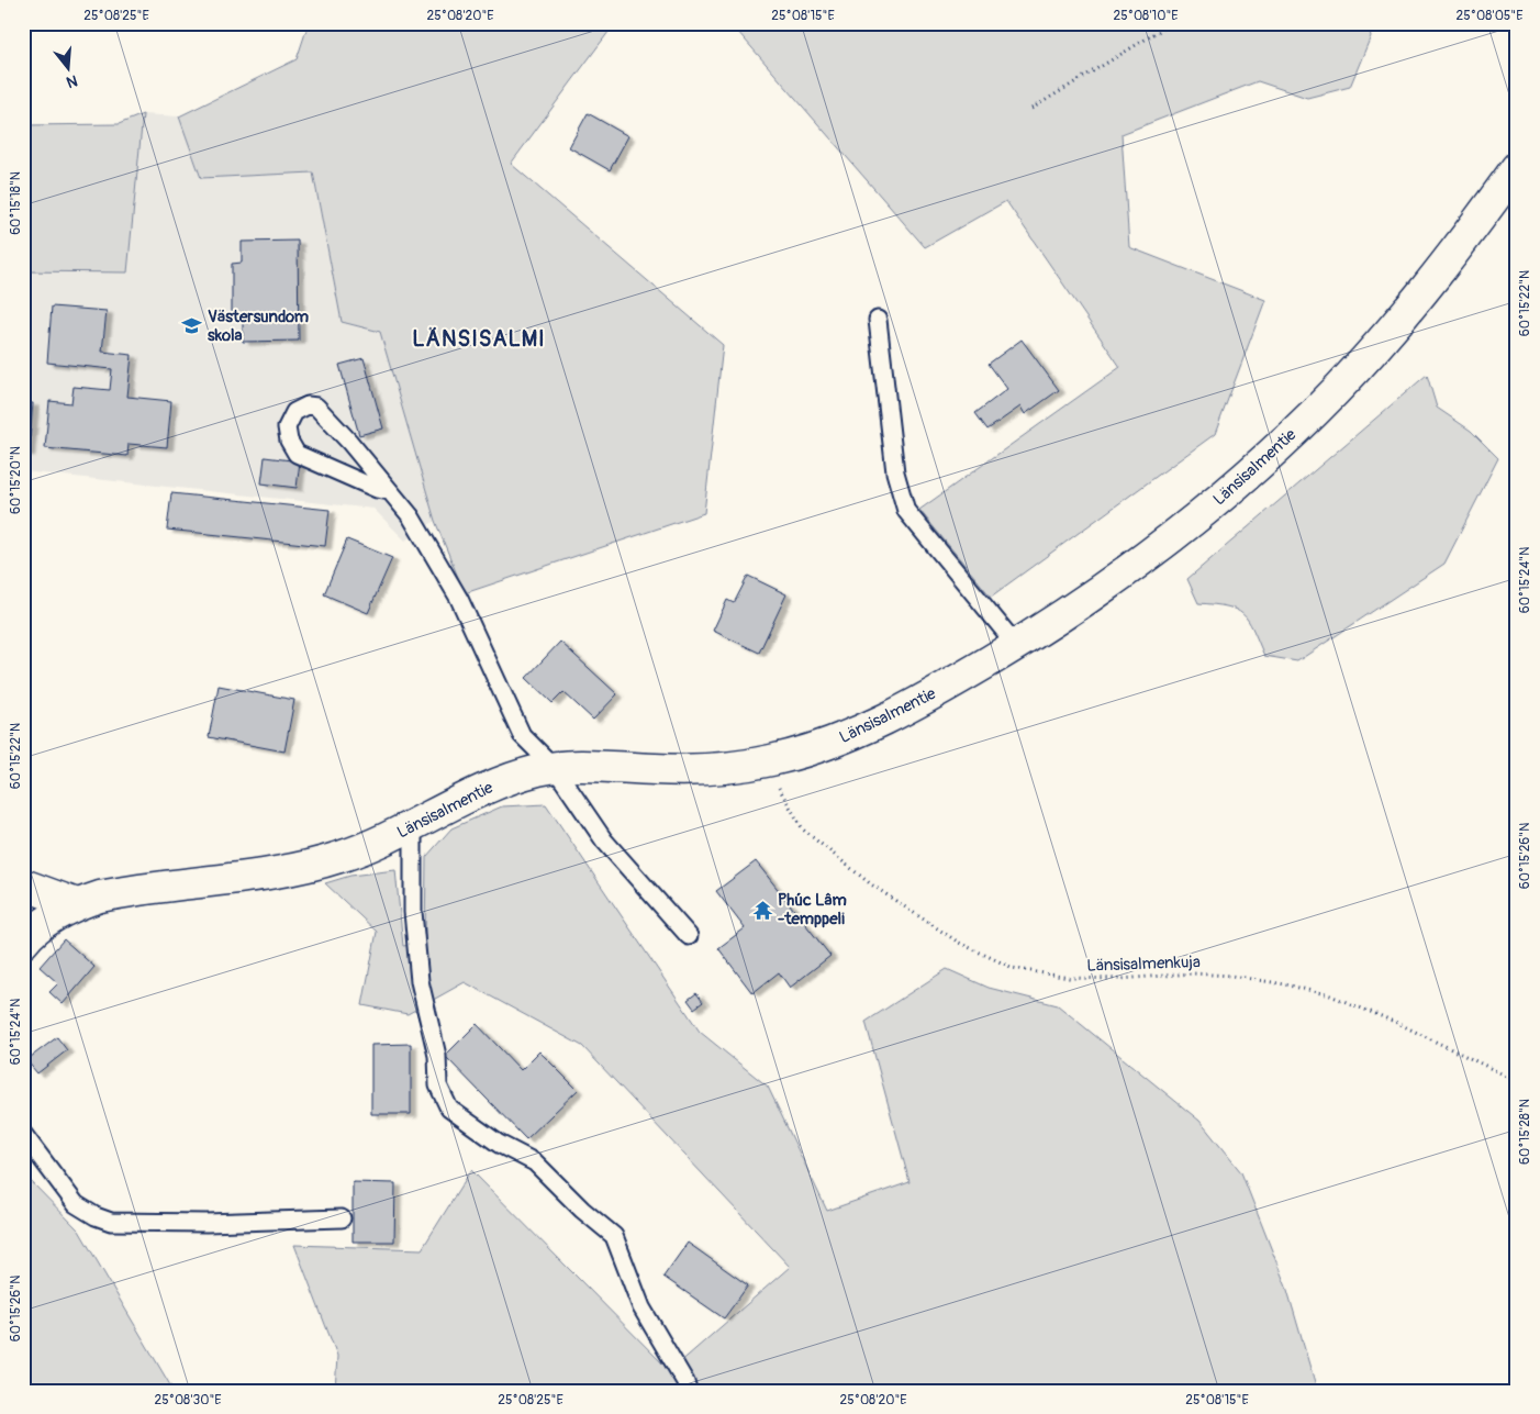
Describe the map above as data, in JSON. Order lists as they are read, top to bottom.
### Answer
{
  "streets": {
    "street": ["Länsisalmentie"],
    "path": ["Länsisalmenkuja"]
  },
  "crossings": [
    ["Länsisalmentie", "Länsisalmenkuja"]
  ],
  "districts": ["LÄNSISALMI"],
  "places": {
    "school or university": ["Västersundom skola"],
    "temple": ["Phúc Lâm -temppeli"]
  },
  "north": "bottom",
  "coordinates": [
    "25°08'25\"E",
    "25°08'20\"E",
    "25°08'15\"E",
    "25°08'10\"E",
    "25°08'05\"E",
    "60°15'18\"N",
    "60°15'22\"N",
    "60°15'20\"N",
    "60°15'24\"N",
    "60°15'26\"N",
    "60°15'28\"N",
    "25°08'30\"E"
  ]
}
